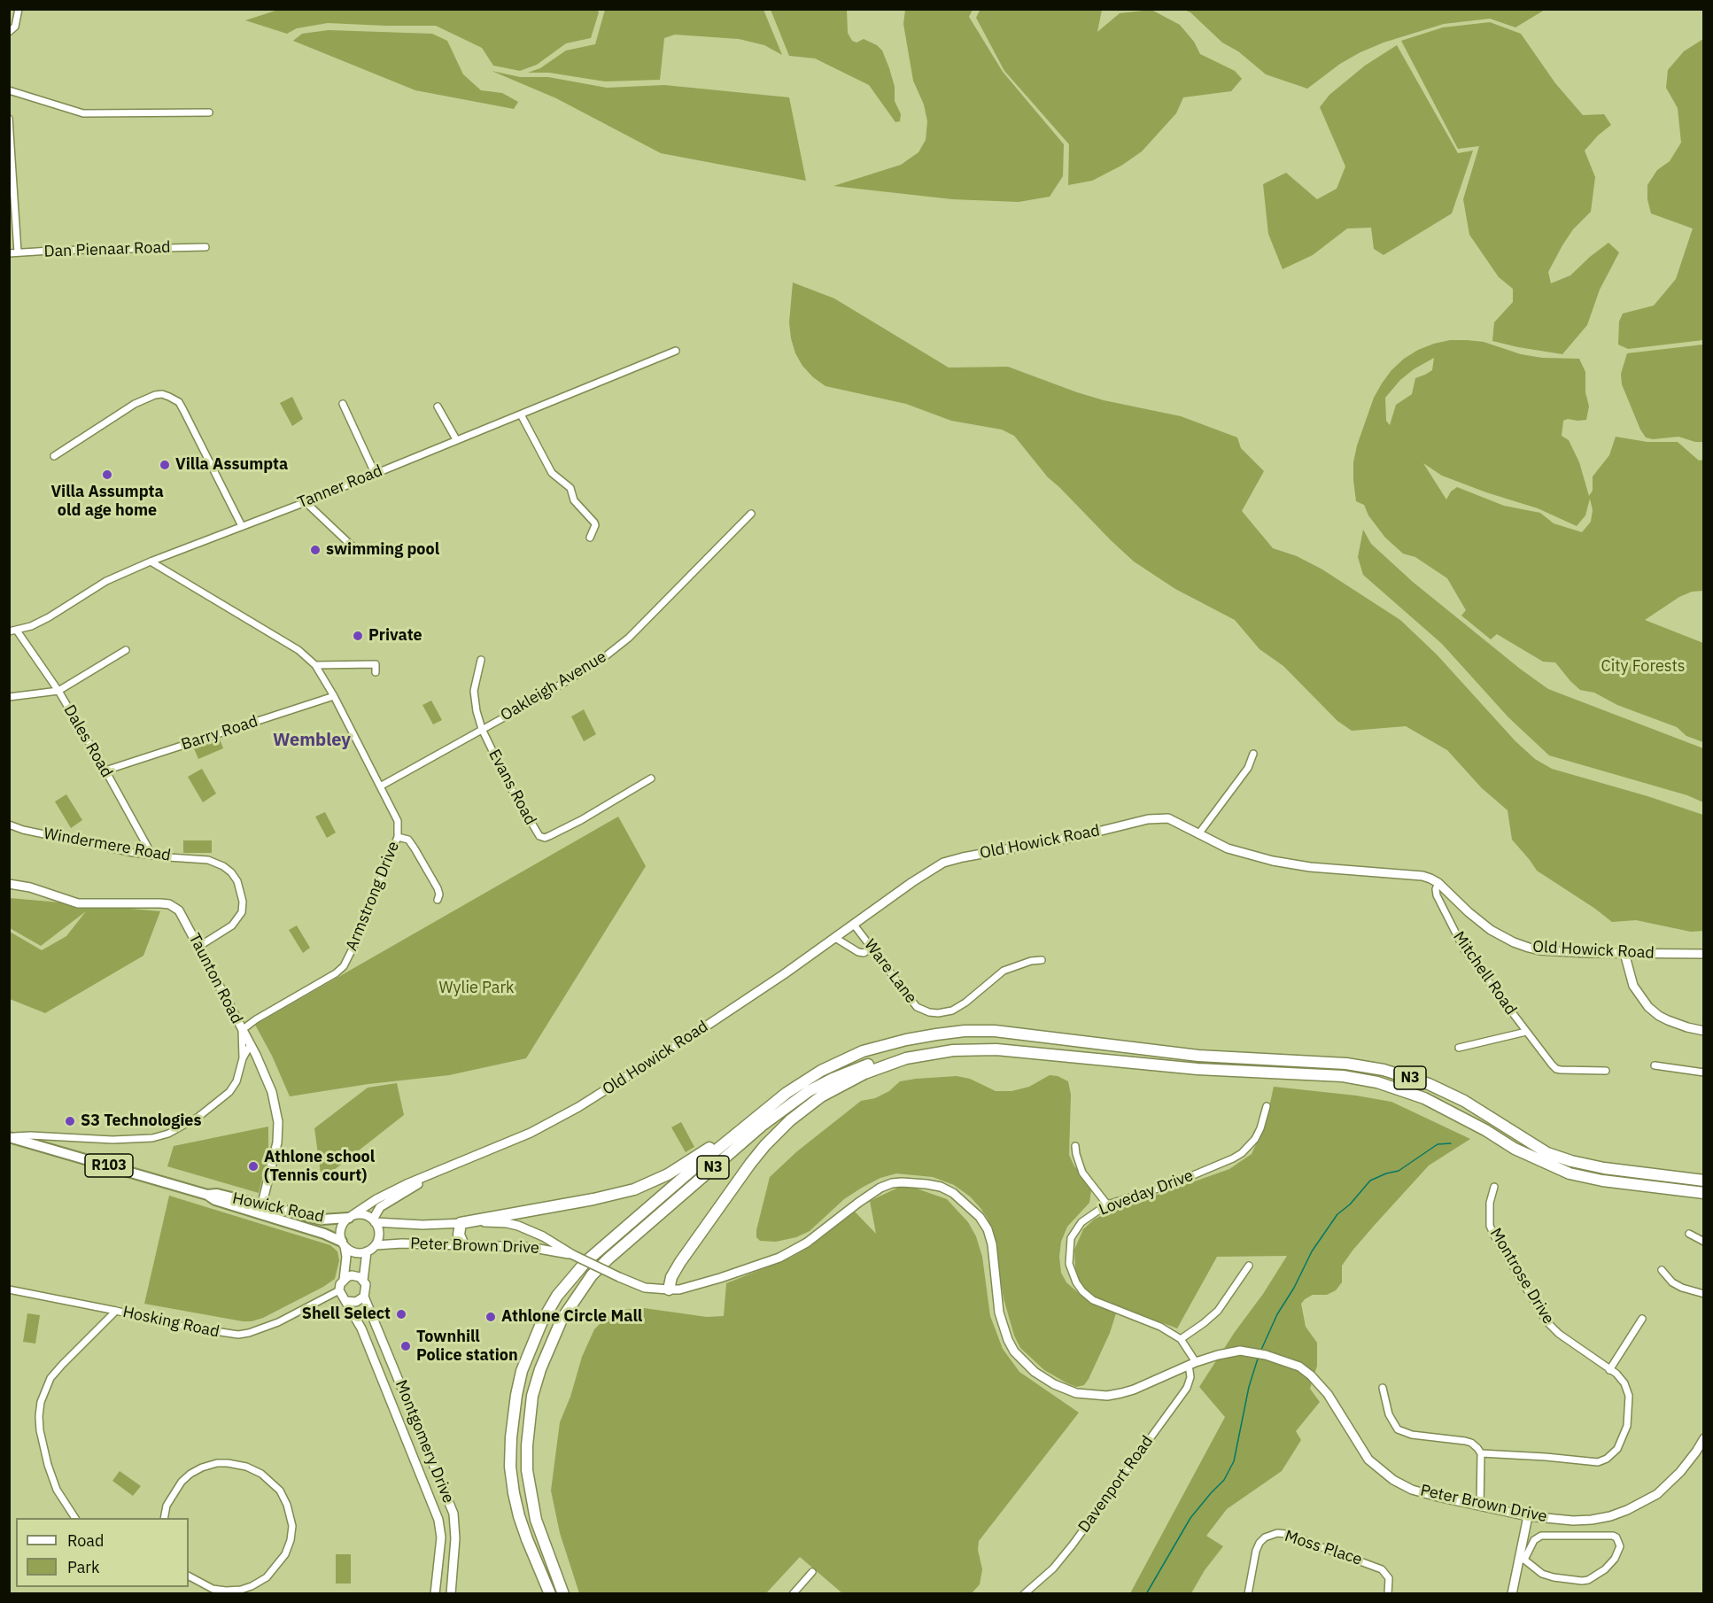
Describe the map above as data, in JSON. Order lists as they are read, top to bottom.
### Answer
{
  "streets": {
    "highway": ["N3"],
    "main road": ["R103", "Howick Road"],
    "street": [
      "Dan Pienaar Road",
      "Tanner Road",
      "Oakleigh Avenue",
      "Barry Road",
      "Dales Road",
      "Evans Road",
      "Old Howick Road",
      "Windermere Road",
      "Armstrong Drive",
      "Ware Lane",
      "Mitchell Road",
      "Taunton Road",
      "Loveday Drive",
      "Peter Brown Drive",
      "Montrose Drive",
      "Hosking Road",
      "Montgomery Drive",
      "Davenport Road",
      "Moss Place"
    ]
  },
  "crossings": [
    ["Tanner Road", "Dales Road"],
    ["Tanner Road", "Armstrong Drive"],
    ["Oakleigh Avenue", "Evans Road"],
    ["Oakleigh Avenue", "Armstrong Drive"],
    ["Barry Road", "Dales Road"],
    ["Barry Road", "Armstrong Drive"],
    ["Dales Road", "Windermere Road"],
    ["Old Howick Road", "Ware Lane"],
    ["Old Howick Road", "Mitchell Road"],
    ["Old Howick Road", "R103"],
    ["Old Howick Road", "Howick Road"],
    ["Old Howick Road", "Peter Brown Drive"],
    ["Windermere Road", "Taunton Road"],
    ["Armstrong Drive", "Taunton Road"],
    ["Taunton Road", "Howick Road"],
    ["R103", "Howick Road"],
    ["R103", "Peter Brown Drive"],
    ["Loveday Drive", "Peter Brown Drive"],
    ["Loveday Drive", "Davenport Road"],
    ["Howick Road", "Peter Brown Drive"],
    ["Peter Brown Drive", "Davenport Road"],
    ["Hosking Road", "Montgomery Drive"]
  ],
  "districts": ["Wembley"],
  "parks": ["City Forests", "Wylie Park"],
  "places": [
    "Villa Assumpta",
    "Villa Assumpta old age home",
    "swimming pool",
    "Private",
    "S3 Technologies",
    "Athlone school (Tennis court)",
    "Shell Select",
    "Athlone Circle Mall",
    "Townhill Police station"
  ],
  "legend": ["Road", "Park"]
}
